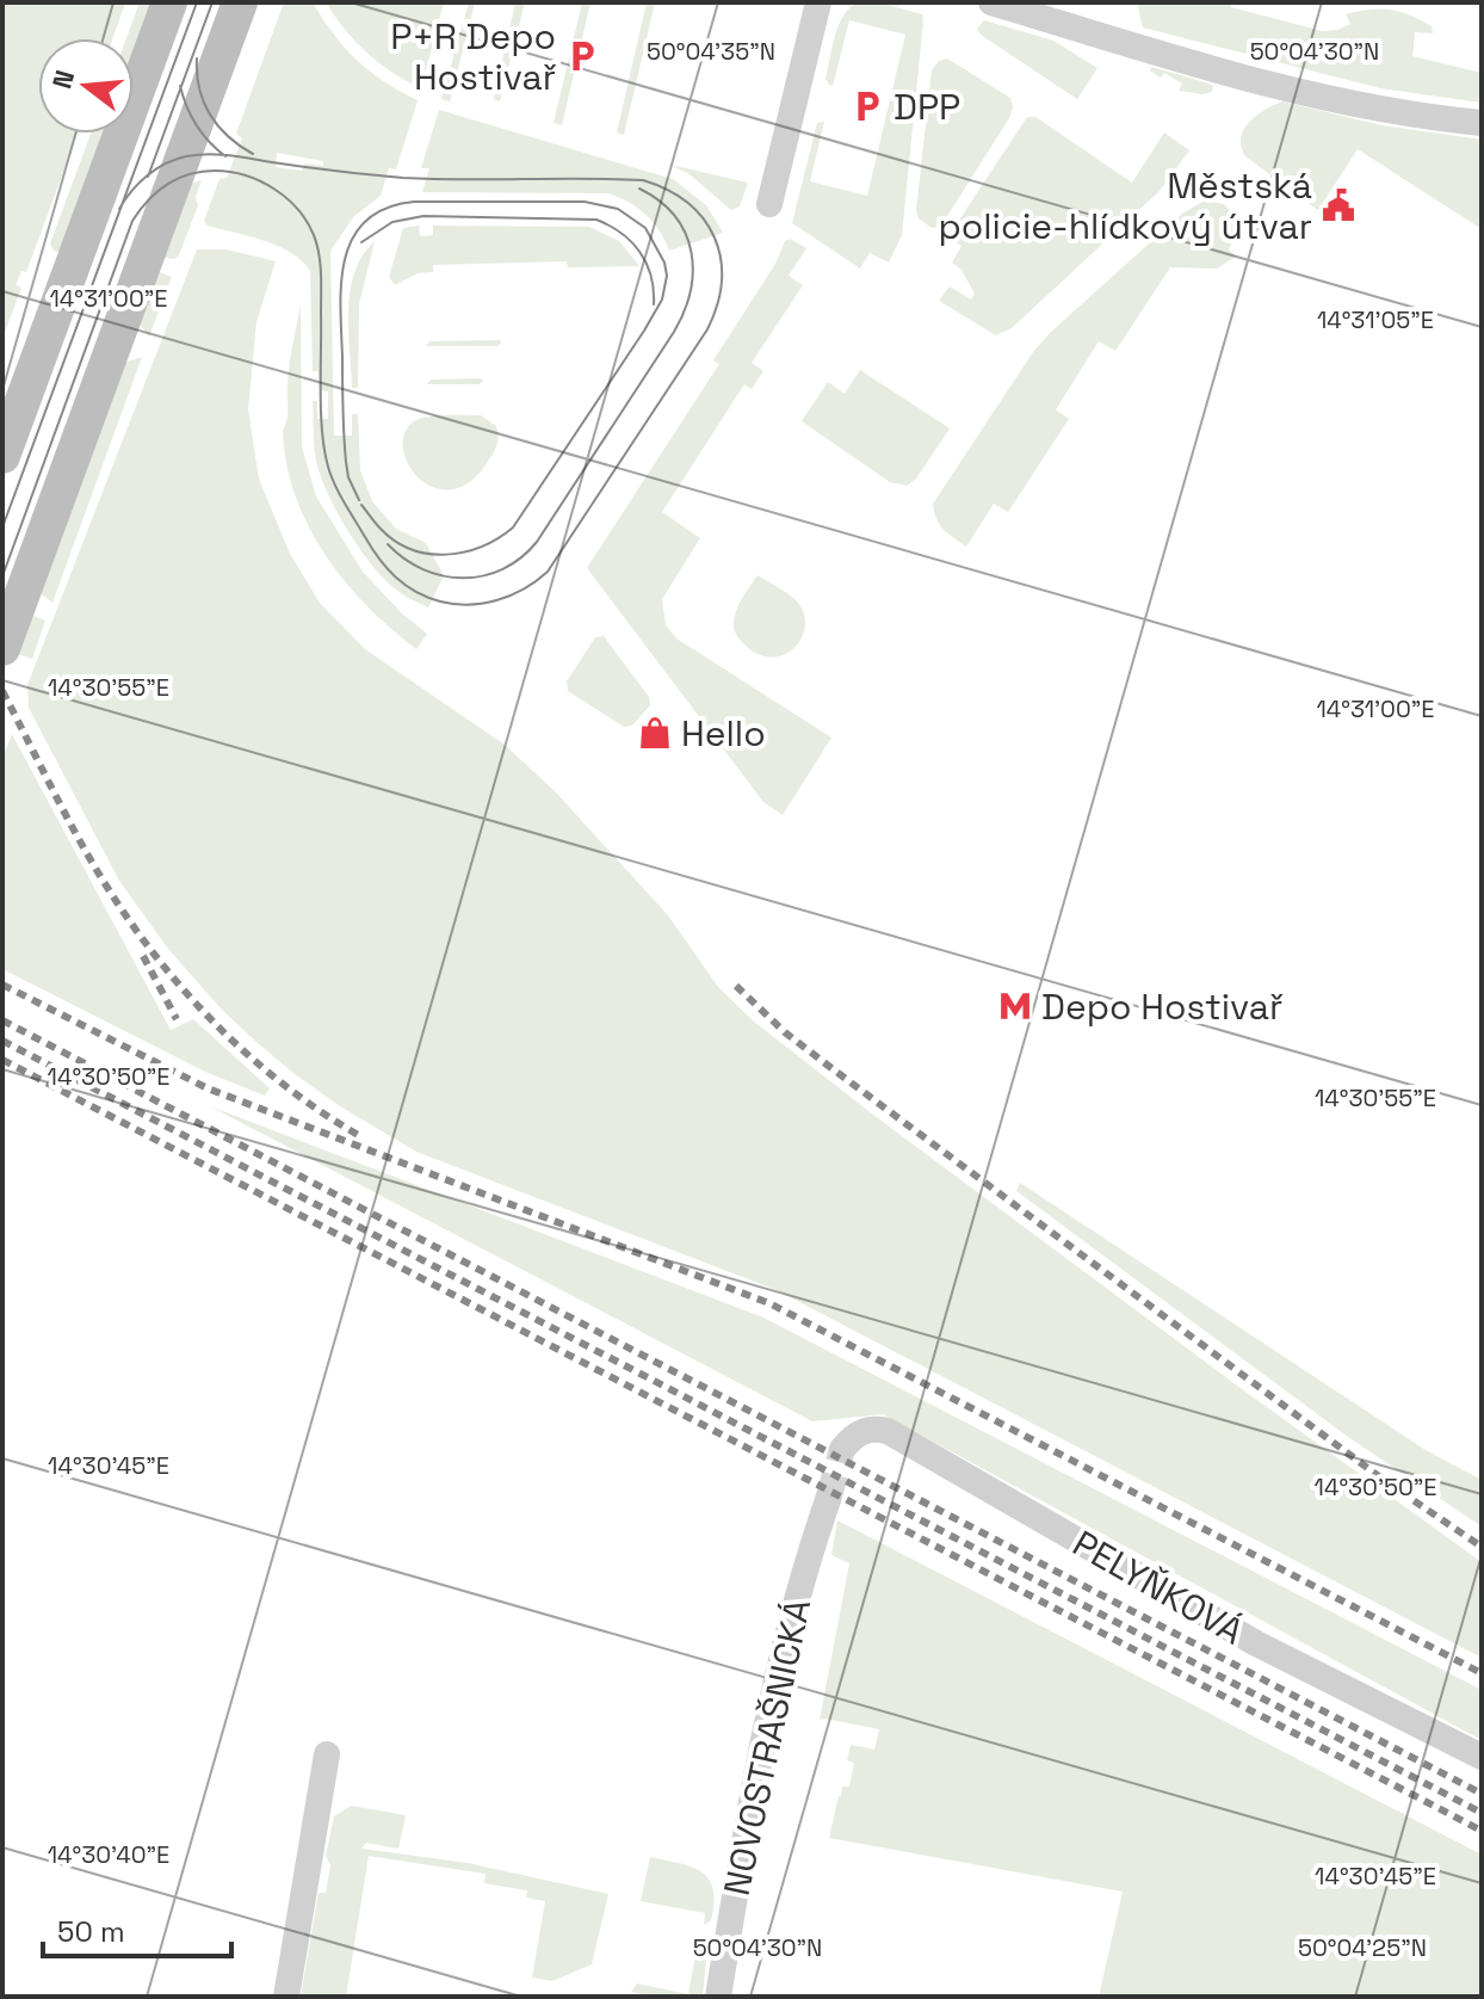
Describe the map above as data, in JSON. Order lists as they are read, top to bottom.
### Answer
{
  "streets": {
    "street": ["PELYŇKOVÁ", "NOVOSTRAŠNICKÁ"]
  },
  "places": {
    "parking": ["P+R Depo Hostivař", "DPP"],
    "public building": ["Městská policie-hlídkový útvar"],
    "shop": ["Hello"],
    "metro station": ["Depo Hostivař"]
  },
  "scale_bar": "50 m",
  "north": "left",
  "coordinates": [
    "50°04'35\"N",
    "50°04'30\"N",
    "14°31'00\"E",
    "14°31'05\"E",
    "14°30'55\"E",
    "14°30'50\"E",
    "14°30'45\"E",
    "14°30'40\"E",
    "50°04'25\"N"
  ]
}
